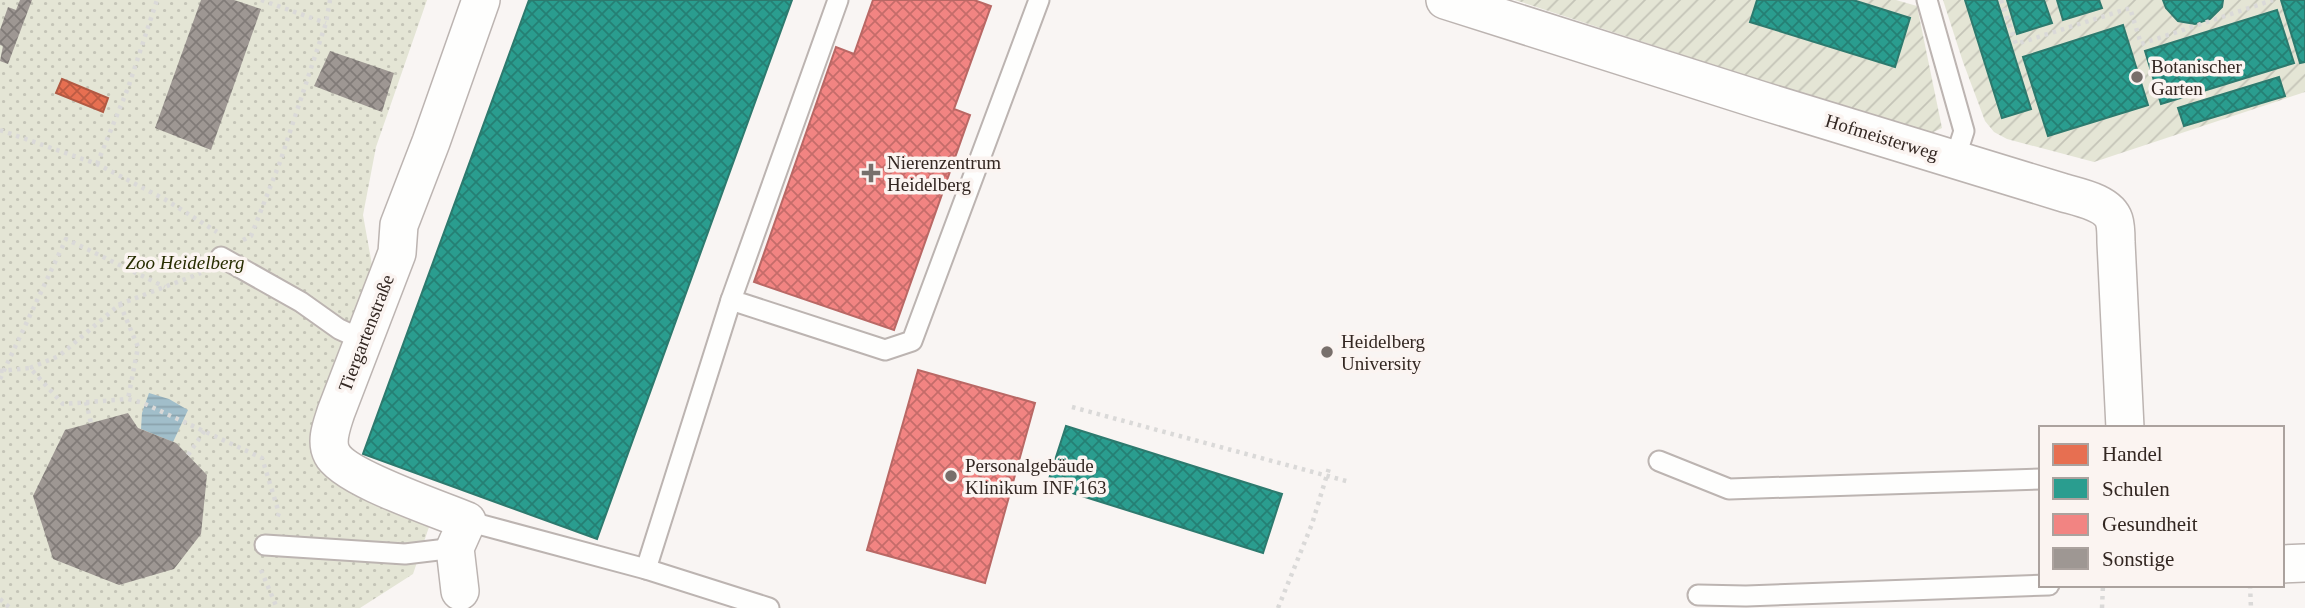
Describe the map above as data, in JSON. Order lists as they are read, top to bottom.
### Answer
{
  "streets": {
    "street": ["Hofmeisterweg", "Tiergartenstraße"]
  },
  "parks": ["Zoo Heidelberg"],
  "places": {
    "other": ["Botanischer Garten", "Heidelberg University", "Personalgebäude Klinikum INF 163"],
    "health": ["Nierenzentrum Heidelberg"]
  },
  "legend": [
    "Handel",
    "Schulen",
    "Gesundheit",
    "Sonstige"
  ]
}
